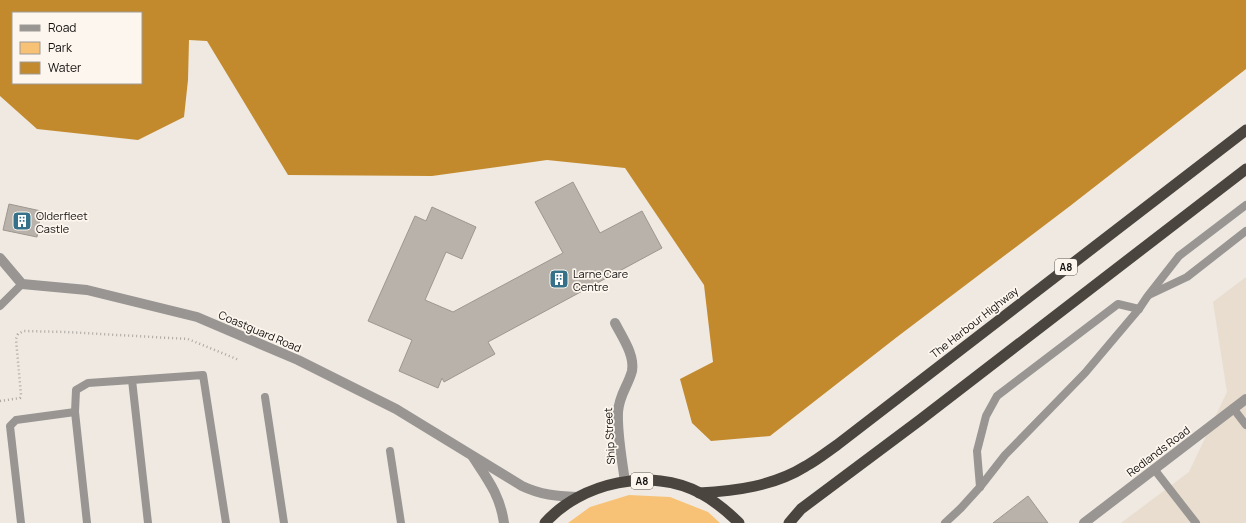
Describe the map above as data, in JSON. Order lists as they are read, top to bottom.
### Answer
{
  "streets": {
    "highway": ["A8", "The Harbour Highway"],
    "street": ["Coastguard Road", "Ship Street", "Redlands Road"]
  },
  "crossings": [
    ["A8", "The Harbour Highway"],
    ["A8", "Coastguard Road"],
    ["A8", "Ship Street"]
  ],
  "places": {
    "building": ["Olderfleet Castle", "Larne Care Centre"]
  },
  "legend": ["Road", "Park", "Water"]
}
